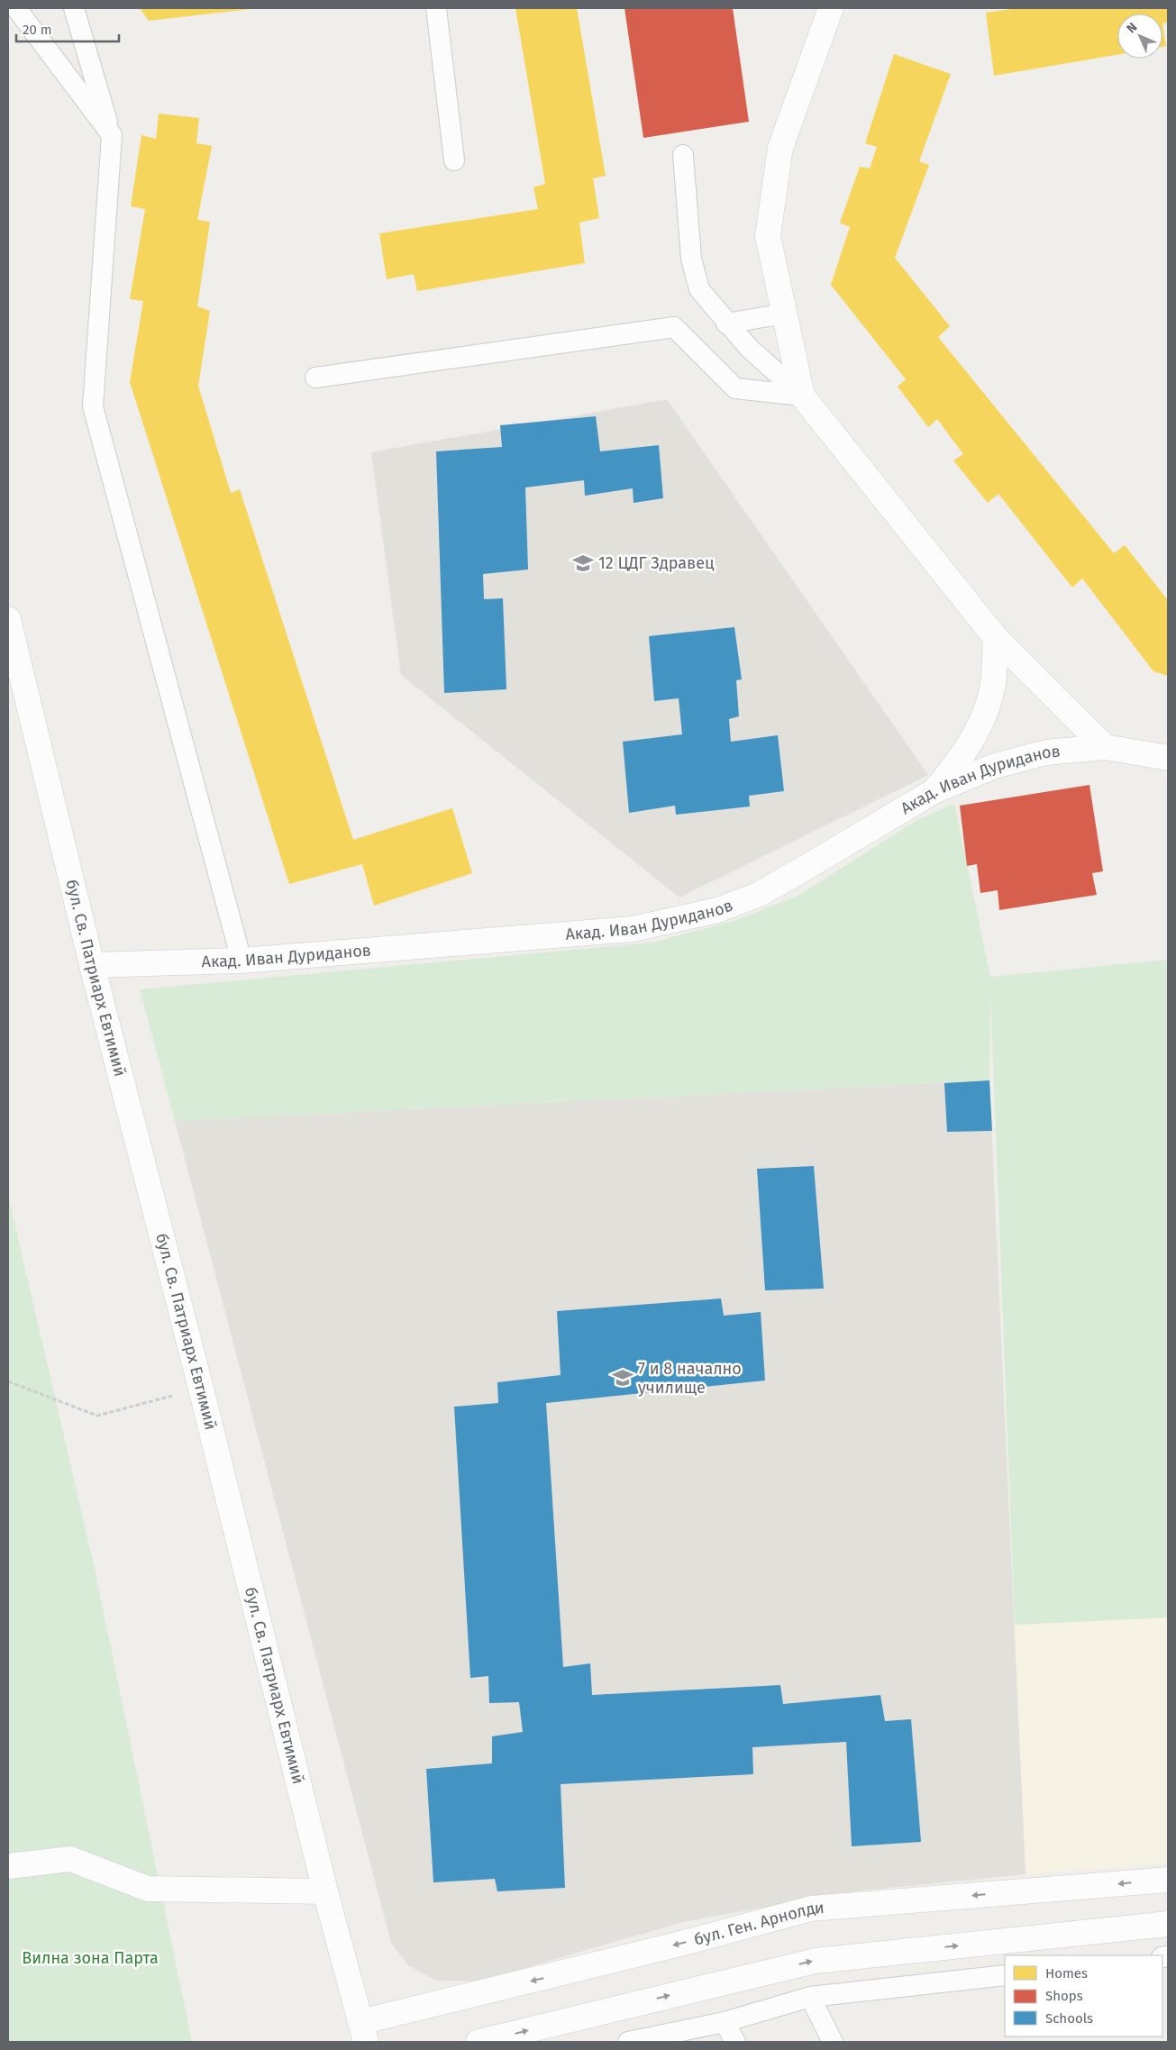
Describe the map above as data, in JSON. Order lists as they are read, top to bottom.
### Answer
{
  "streets": {
    "street": ["Акад. Иван Дуриданов", "бул. Св. Патриарх Евтимий", "бул. Ген. Арнолди"]
  },
  "crossings": [
    ["Акад. Иван Дуриданов", "бул. Св. Патриарх Евтимий"],
    ["бул. Св. Патриарх Евтимий", "бул. Ген. Арнолди"]
  ],
  "parks": ["Вилна зона Парта"],
  "places": {
    "school or university": ["12 ЦДГ Здравец", "7 и 8 начално училище"]
  },
  "legend": ["Homes", "Shops", "Schools"],
  "scale_bar": "20 m",
  "north": "top left"
}
